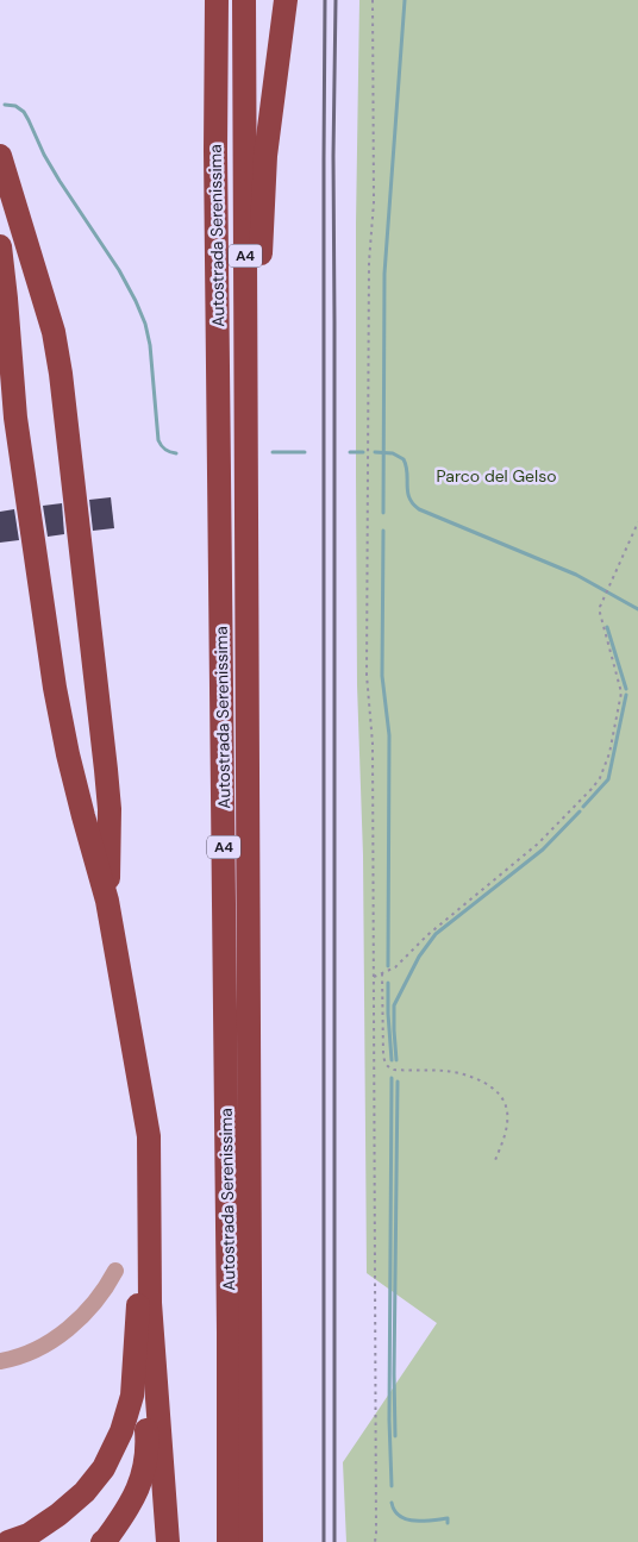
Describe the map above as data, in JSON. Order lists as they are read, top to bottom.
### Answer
{
  "streets": {
    "highway": ["Autostrada Serenissima", "A4"]
  },
  "parks": ["Parco del Gelso"]
}
